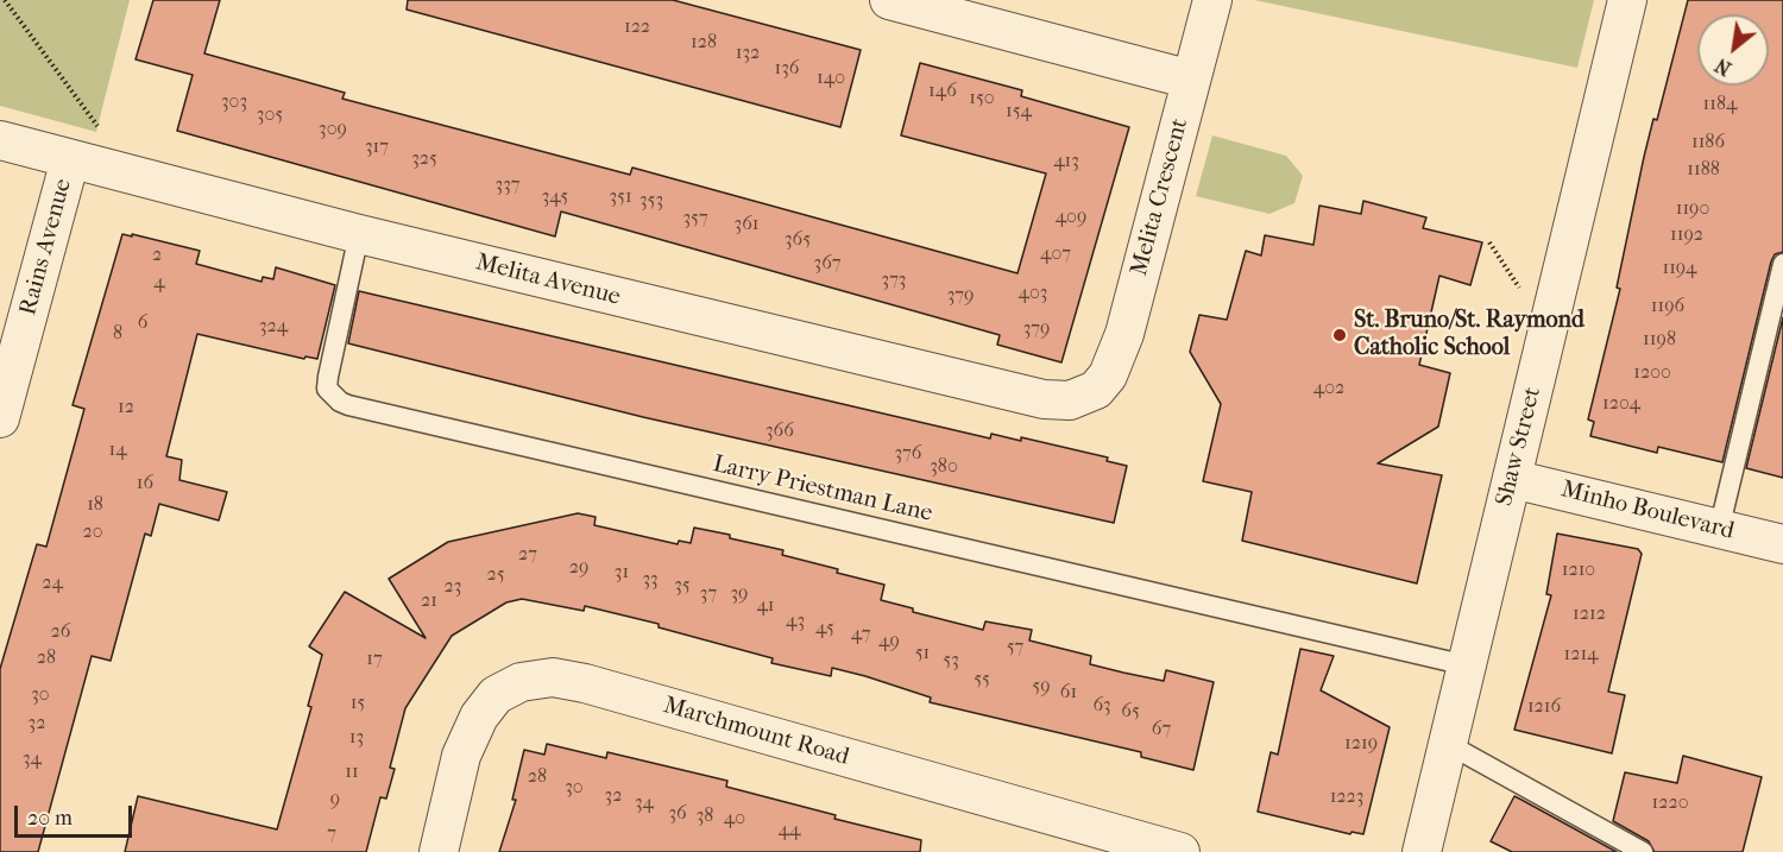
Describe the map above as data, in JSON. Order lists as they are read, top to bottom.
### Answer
{
  "streets": {
    "street": [
      "Melita Crescent",
      "Rains Avenue",
      "Melita Avenue",
      "Shaw Street",
      "Minho Boulevard",
      "Marchmount Road"
    ],
    "lane": ["Larry Priestman Lane"]
  },
  "crossings": [
    ["Melita Crescent", "Melita Avenue"],
    ["Rains Avenue", "Melita Avenue"],
    ["Melita Avenue", "Larry Priestman Lane"],
    ["Shaw Street", "Larry Priestman Lane"],
    ["Shaw Street", "Minho Boulevard"]
  ],
  "places": ["St. Bruno/St. Raymond Catholic School"],
  "house_numbers": [
    "122",
    "128",
    "132",
    "136",
    "140",
    "146",
    "150",
    "303",
    "1184",
    "154",
    "305",
    "309",
    "1186",
    "317",
    "325",
    "413",
    "1188",
    "337",
    "345",
    "351",
    "353",
    "1190",
    "409",
    "357",
    "361",
    "1192",
    "365",
    "407",
    "2",
    "367",
    "1194",
    "373",
    "4",
    "403",
    "379",
    "1196",
    "6",
    "324",
    "379",
    "8",
    "1198",
    "1200",
    "402",
    "1204",
    "12",
    "366",
    "14",
    "376",
    "380",
    "16",
    "18",
    "20",
    "27",
    "29",
    "1210",
    "31",
    "25",
    "33",
    "24",
    "35",
    "23",
    "37",
    "39",
    "21",
    "41",
    "1212",
    "43",
    "45",
    "26",
    "47",
    "49",
    "57",
    "51",
    "1214",
    "28",
    "17",
    "53",
    "55",
    "59",
    "61",
    "30",
    "15",
    "63",
    "1216",
    "65",
    "32",
    "67",
    "13",
    "1219",
    "34",
    "11",
    "28",
    "30",
    "32",
    "1223",
    "9",
    "34",
    "1220",
    "36",
    "38",
    "40",
    "44",
    "7"
  ],
  "scale_bar": "20 m",
  "north": "bottom left"
}
